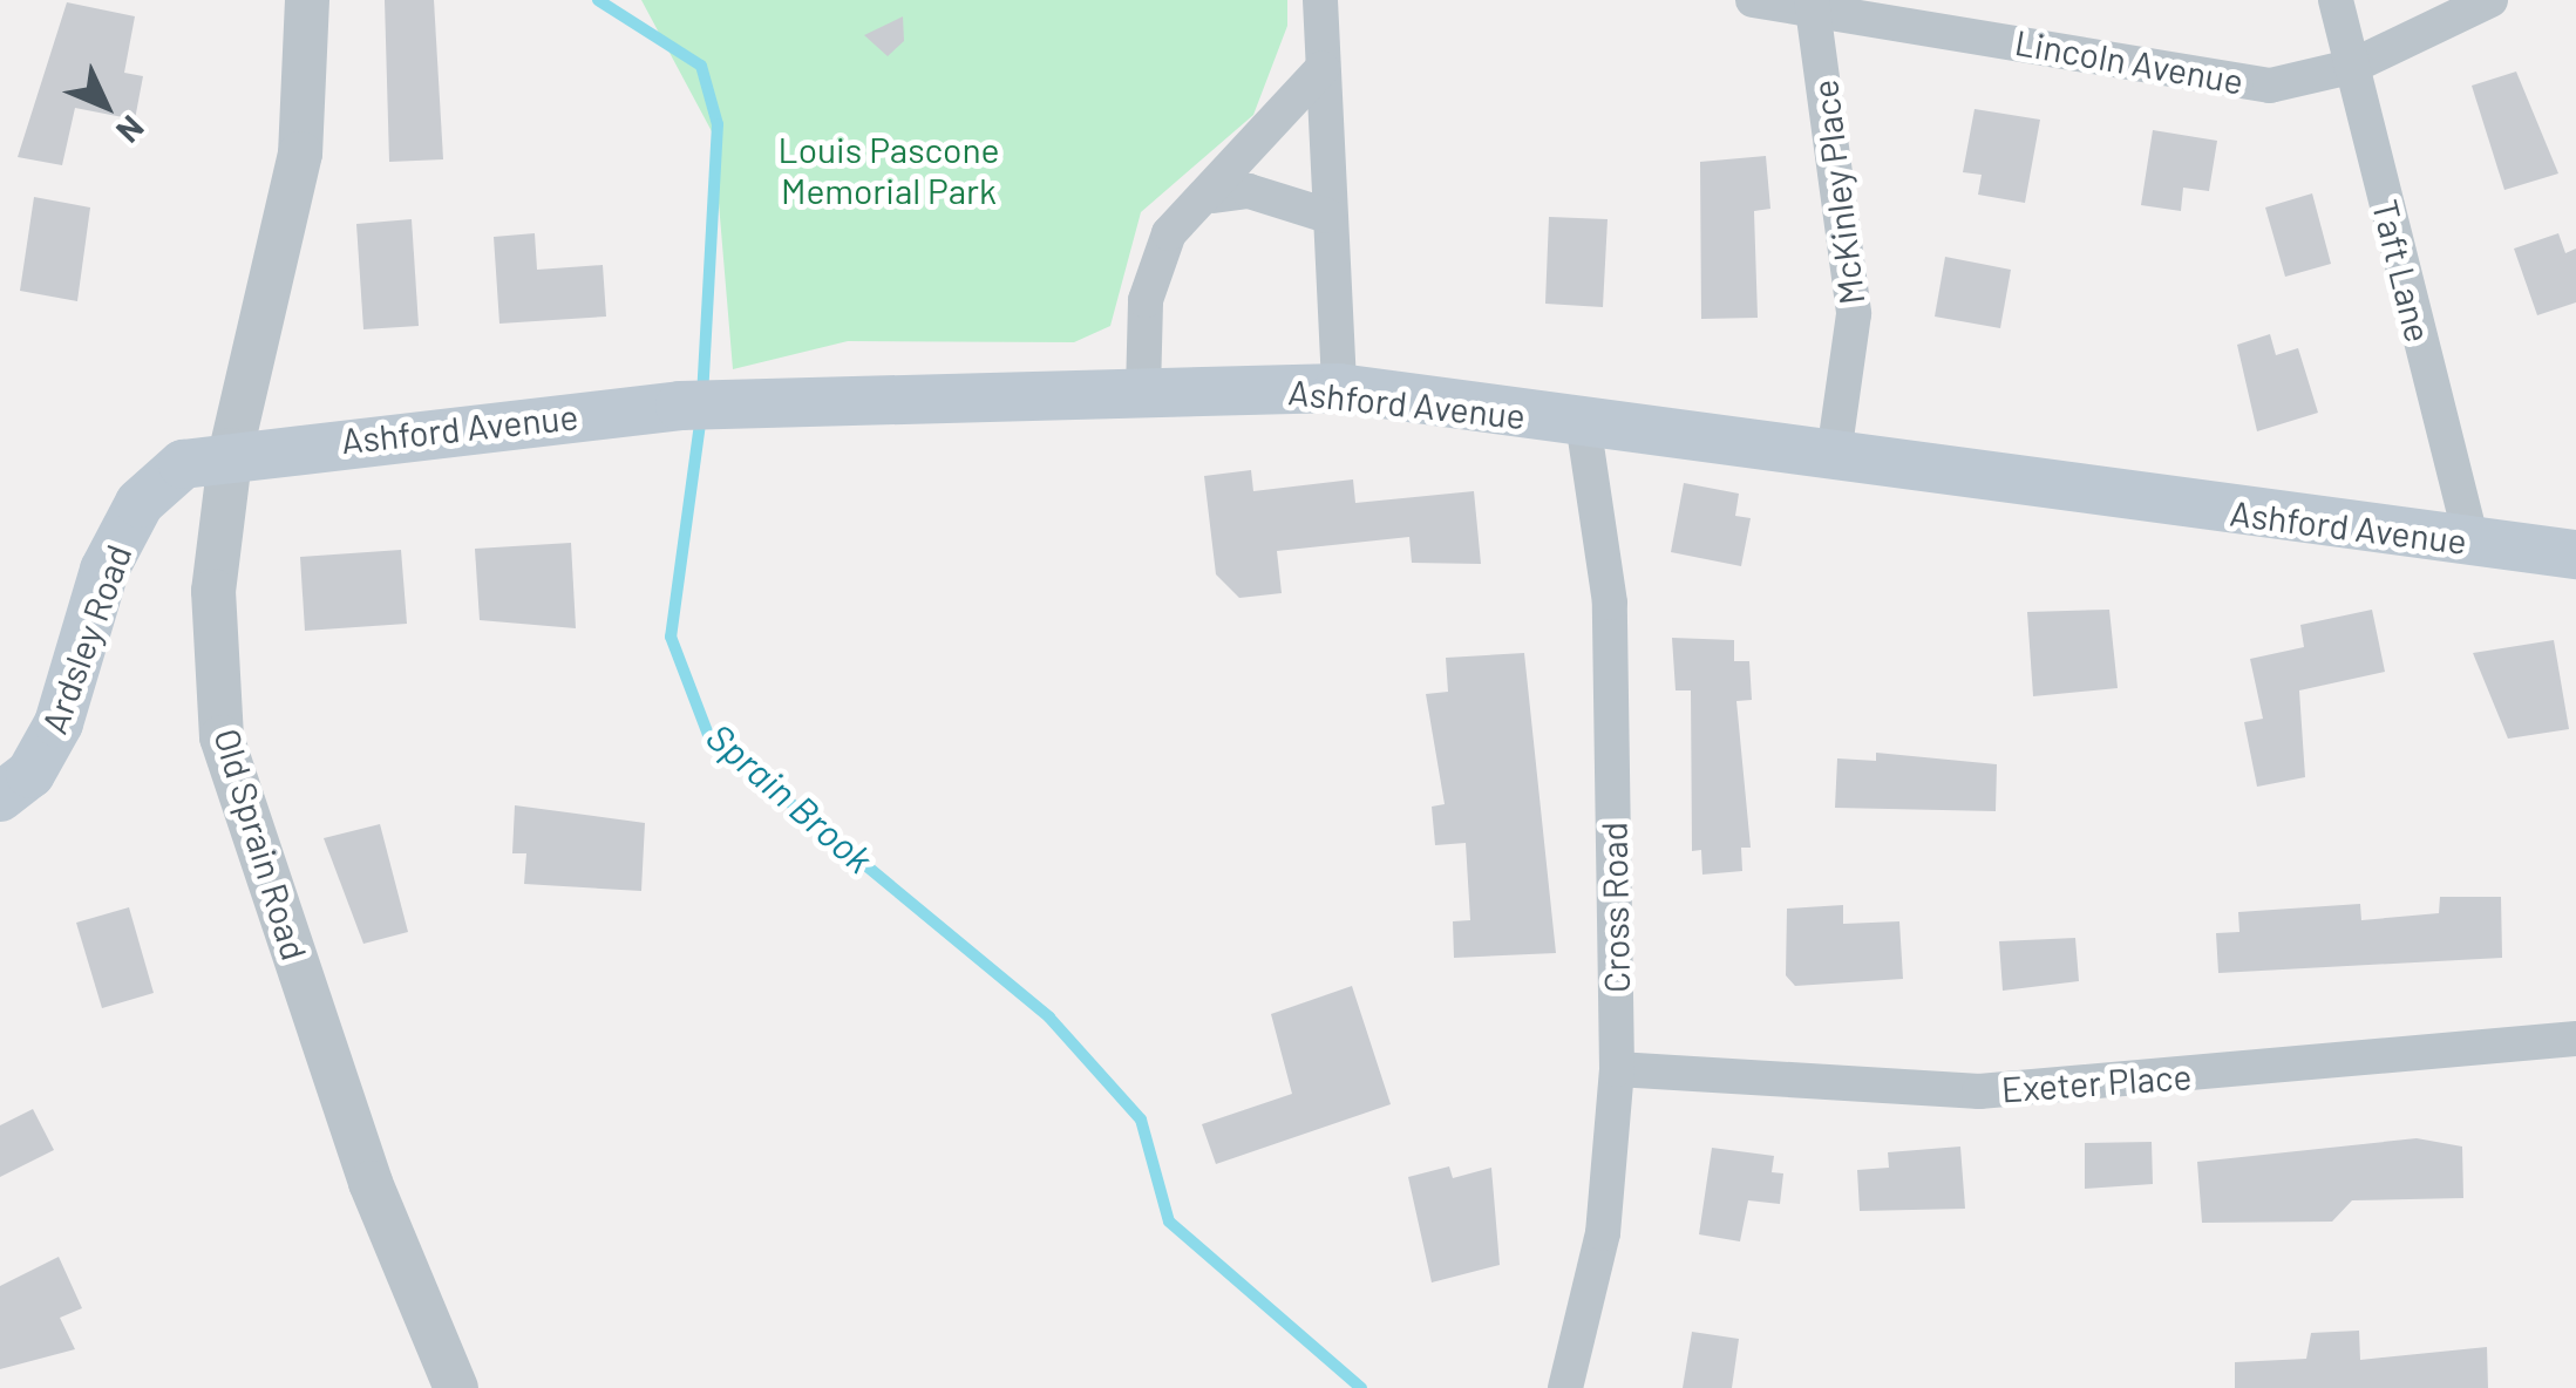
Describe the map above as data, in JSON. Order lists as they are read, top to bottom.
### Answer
{
  "streets": {
    "main road": ["Ashford Avenue", "Ardsley Road"],
    "street": [
      "Lincoln Avenue",
      "McKinley Place",
      "Taft Lane",
      "Old Sprain Road",
      "Cross Road",
      "Exeter Place"
    ]
  },
  "crossings": [
    ["Lincoln Avenue", "McKinley Place"],
    ["Lincoln Avenue", "Taft Lane"],
    ["McKinley Place", "Ashford Avenue"],
    ["Taft Lane", "Ashford Avenue"],
    ["Ashford Avenue", "Ardsley Road"],
    ["Ashford Avenue", "Old Sprain Road"],
    ["Ashford Avenue", "Cross Road"],
    ["Ardsley Road", "Old Sprain Road"],
    ["Cross Road", "Exeter Place"]
  ],
  "water": ["Sprain Brook"],
  "parks": ["Louis Pascone Memorial Park"],
  "north": "bottom right"
}
